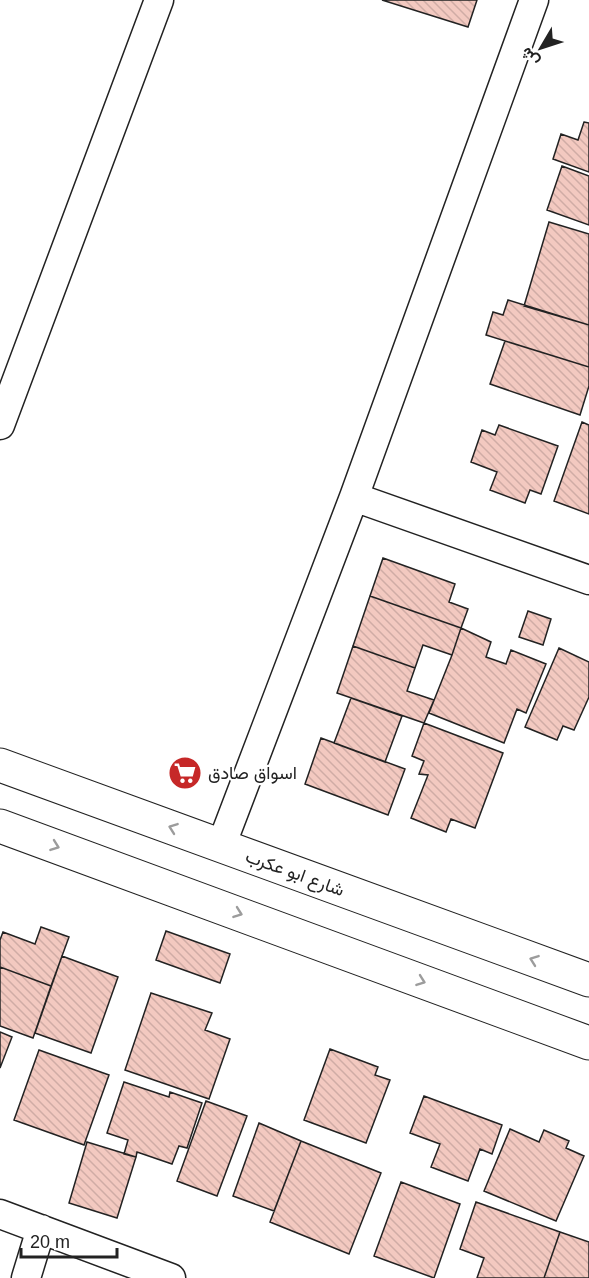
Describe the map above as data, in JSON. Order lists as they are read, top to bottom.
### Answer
{
  "streets": {
    "street": ["شارع ابو عكرب"]
  },
  "places": {
    "supermarket": ["اسواق صادق"]
  },
  "scale_bar": "20 m",
  "north": "bottom left"
}
